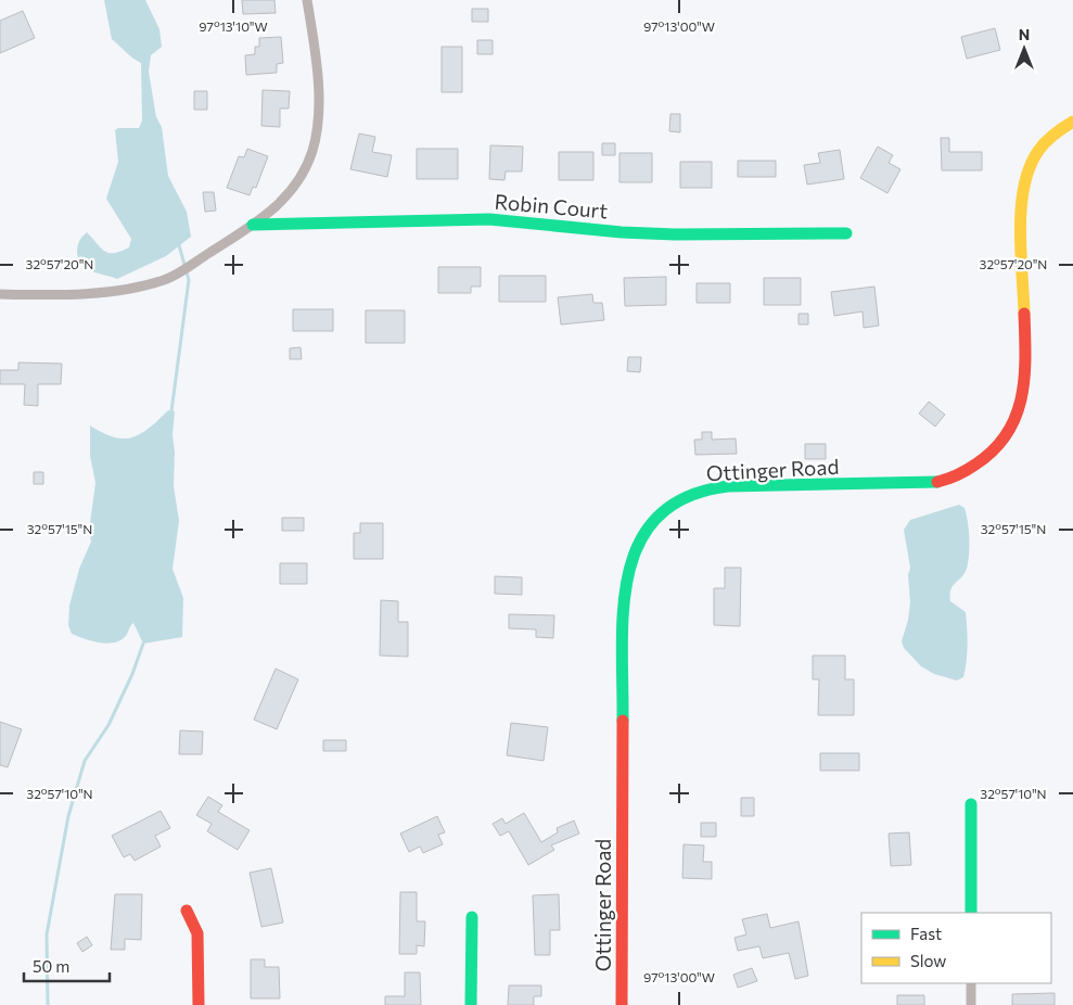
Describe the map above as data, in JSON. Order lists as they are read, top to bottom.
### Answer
{
  "streets": {
    "street": ["Robin Court", "Ottinger Road"]
  },
  "legend": ["Fast", "Slow"],
  "scale_bar": "50 m",
  "north": "top",
  "coordinates": [
    "97°13'10\"W",
    "97°13'00\"W",
    "32°57'20\"N",
    "32°57'15\"N",
    "32°57'10\"N"
  ]
}
